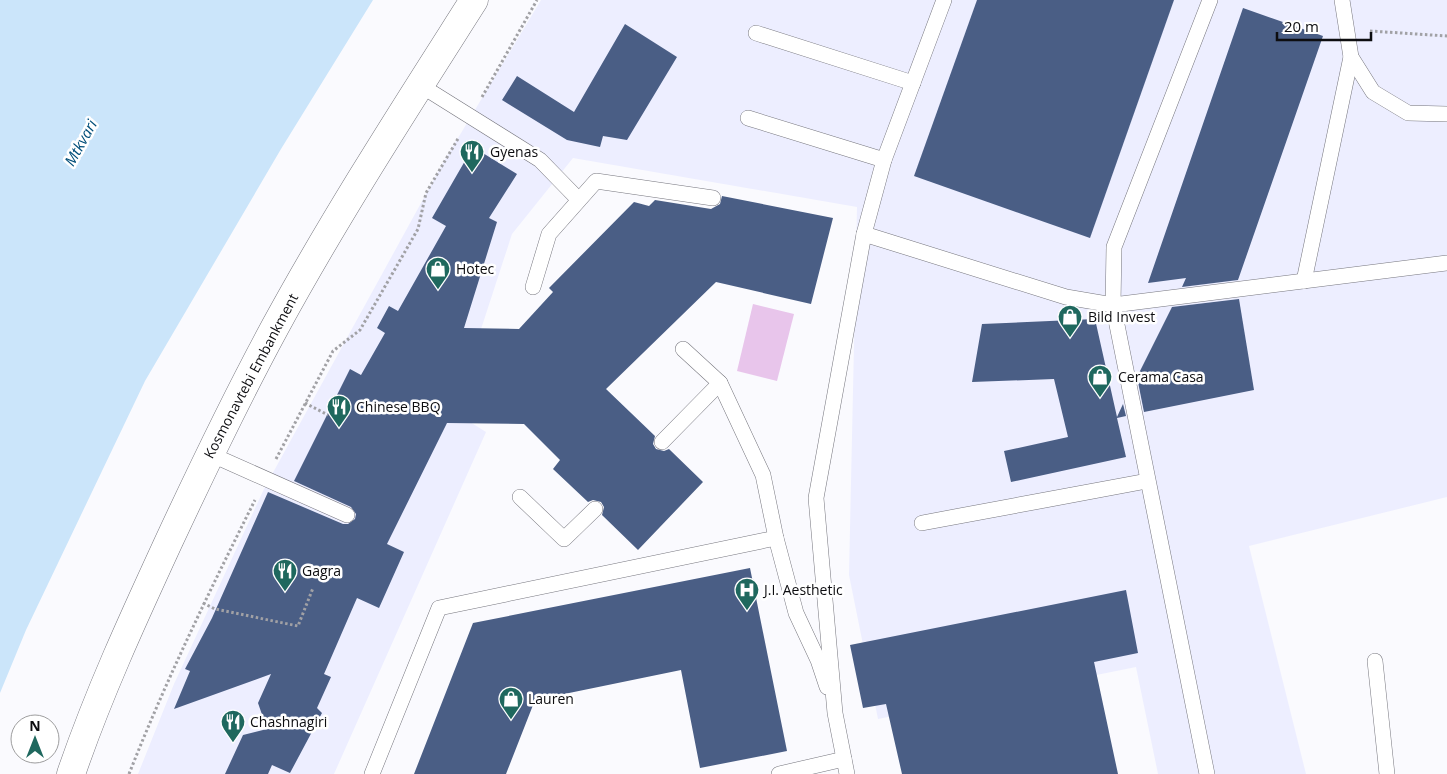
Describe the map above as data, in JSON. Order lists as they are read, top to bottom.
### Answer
{
  "streets": {
    "main road": ["Kosmonavtebi Embankment"]
  },
  "water": ["Mtkvari"],
  "places": {
    "restaurant": [
      "Gyenas",
      "Chinese BBQ",
      "Gagra",
      "Chashnagiri"
    ],
    "shop": [
      "Hotec",
      "Bild Invest",
      "Cerama Casa",
      "Lauren"
    ],
    "hospital": ["J.I. Aesthetic"]
  },
  "scale_bar": "20 m",
  "north": "top"
}
